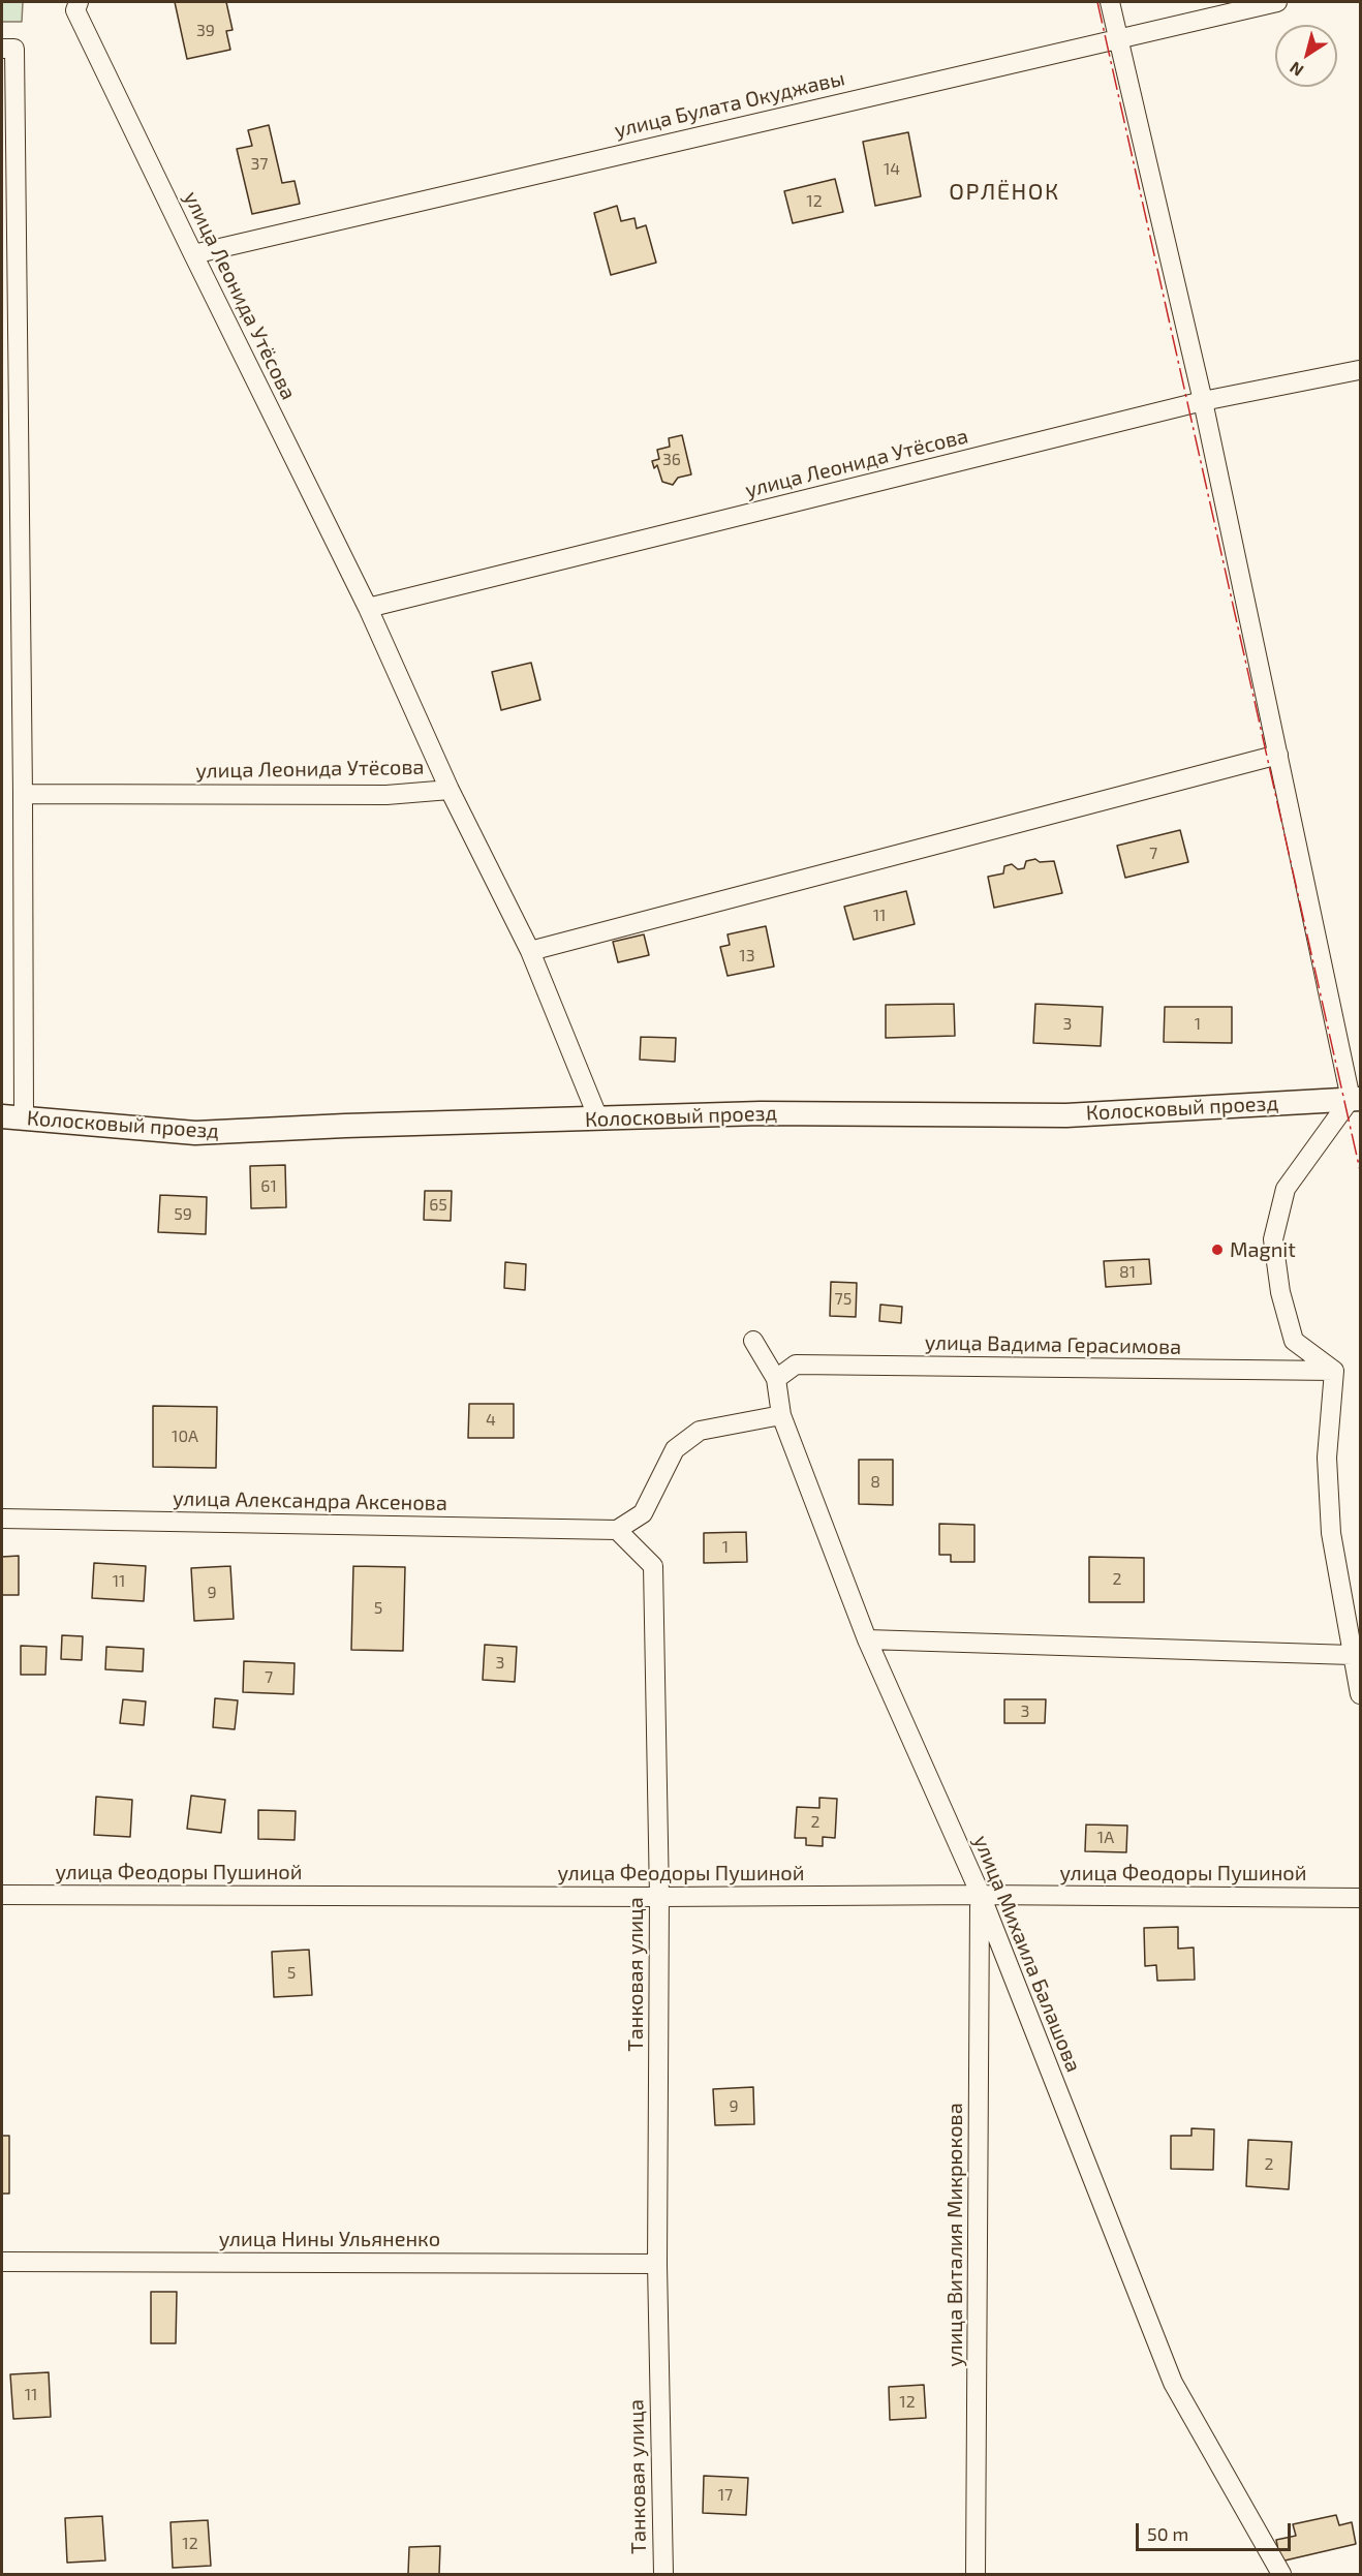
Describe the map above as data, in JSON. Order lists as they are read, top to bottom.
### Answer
{
  "streets": {
    "street": [
      "улица Булата Окуджавы",
      "улица Леонида Утёсова",
      "Колосковый проезд",
      "улица Вадима Герасимова",
      "улица Александра Аксенова",
      "улица Феодоры Пушиной",
      "улица Михаила Балашова",
      "Танковая улица",
      "улица Виталия Микрюкова",
      "улица Нины Ульяненко"
    ]
  },
  "crossings": [
    ["улица Булата Окуджавы", "улица Леонида Утёсова"],
    ["улица Леонида Утёсова", "Колосковый проезд"],
    ["улица Вадима Герасимова", "улица Михаила Балашова"],
    ["улица Александра Аксенова", "Танковая улица"],
    ["улица Феодоры Пушиной", "улица Михаила Балашова"],
    ["улица Феодоры Пушиной", "Танковая улица"],
    ["улица Феодоры Пушиной", "улица Виталия Микрюкова"],
    ["улица Михаила Балашова", "улица Виталия Микрюкова"],
    ["Танковая улица", "улица Нины Ульяненко"]
  ],
  "districts": ["ОРЛЁНОК"],
  "places": ["Magnit"],
  "house_numbers": [
    "39",
    "37",
    "14",
    "12",
    "36",
    "7",
    "11",
    "13",
    "3",
    "1",
    "61",
    "65",
    "59",
    "81",
    "75",
    "4",
    "10А",
    "8",
    "1",
    "2",
    "11",
    "9",
    "5",
    "3",
    "7",
    "3",
    "2",
    "1А",
    "5",
    "9",
    "2",
    "11",
    "12",
    "17",
    "12"
  ],
  "scale_bar": "50 m",
  "north": "bottom left"
}
